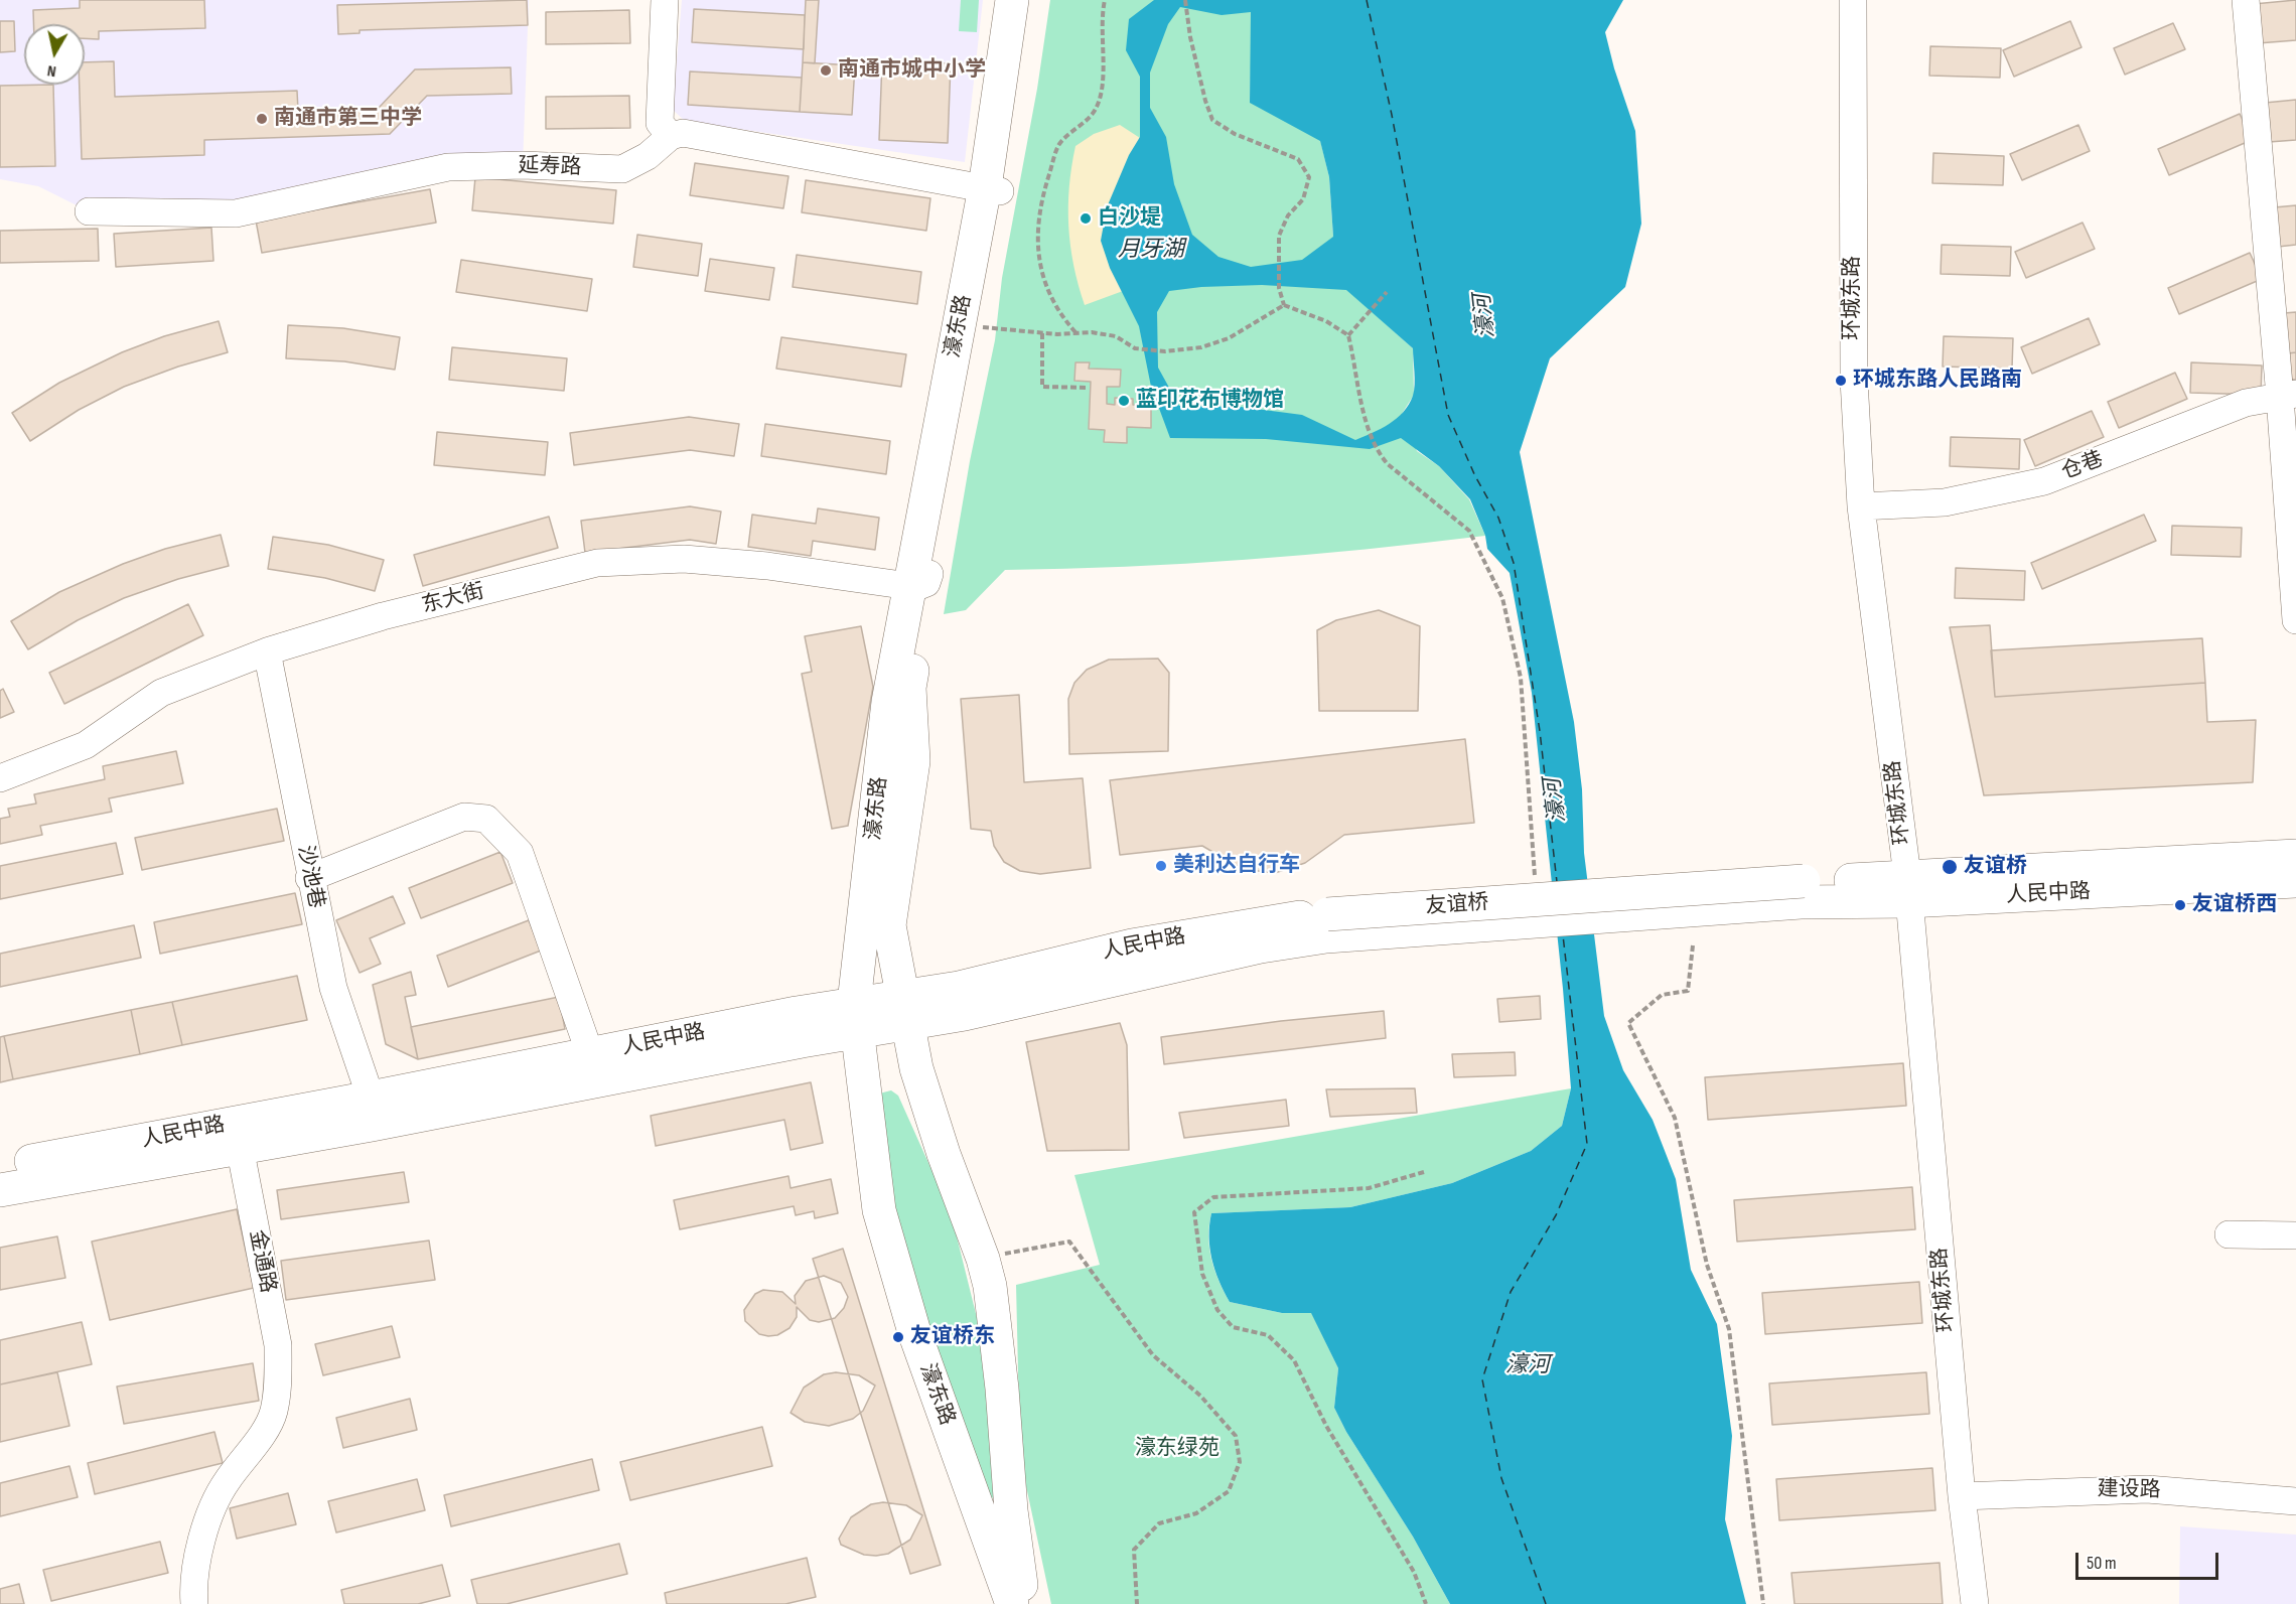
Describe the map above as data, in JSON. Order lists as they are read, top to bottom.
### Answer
{
  "streets": {
    "main road": ["濠东路", "人民中路", "友谊桥"],
    "street": [
      "延寿路",
      "环城东路",
      "仓巷",
      "东大街",
      "沙池巷",
      "金通路",
      "建设路"
    ]
  },
  "crossings": [
    ["环城东路", "仓巷"],
    ["环城东路", "人民中路"],
    ["环城东路", "建设路"],
    ["濠东路", "东大街"],
    ["濠东路", "人民中路"],
    ["东大街", "沙池巷"],
    ["沙池巷", "人民中路"],
    ["人民中路", "友谊桥"],
    ["人民中路", "金通路"]
  ],
  "water": ["月牙湖", "濠河"],
  "parks": ["濠东绿苑"],
  "places": [
    "南通市城中小学",
    "南通市第三中学",
    "白沙堤",
    "环城东路人民路南",
    "蓝印花布博物馆",
    "美利达自行车",
    "友谊桥",
    "友谊桥西",
    "友谊桥东"
  ],
  "scale_bar": "50 m",
  "north": "bottom"
}
